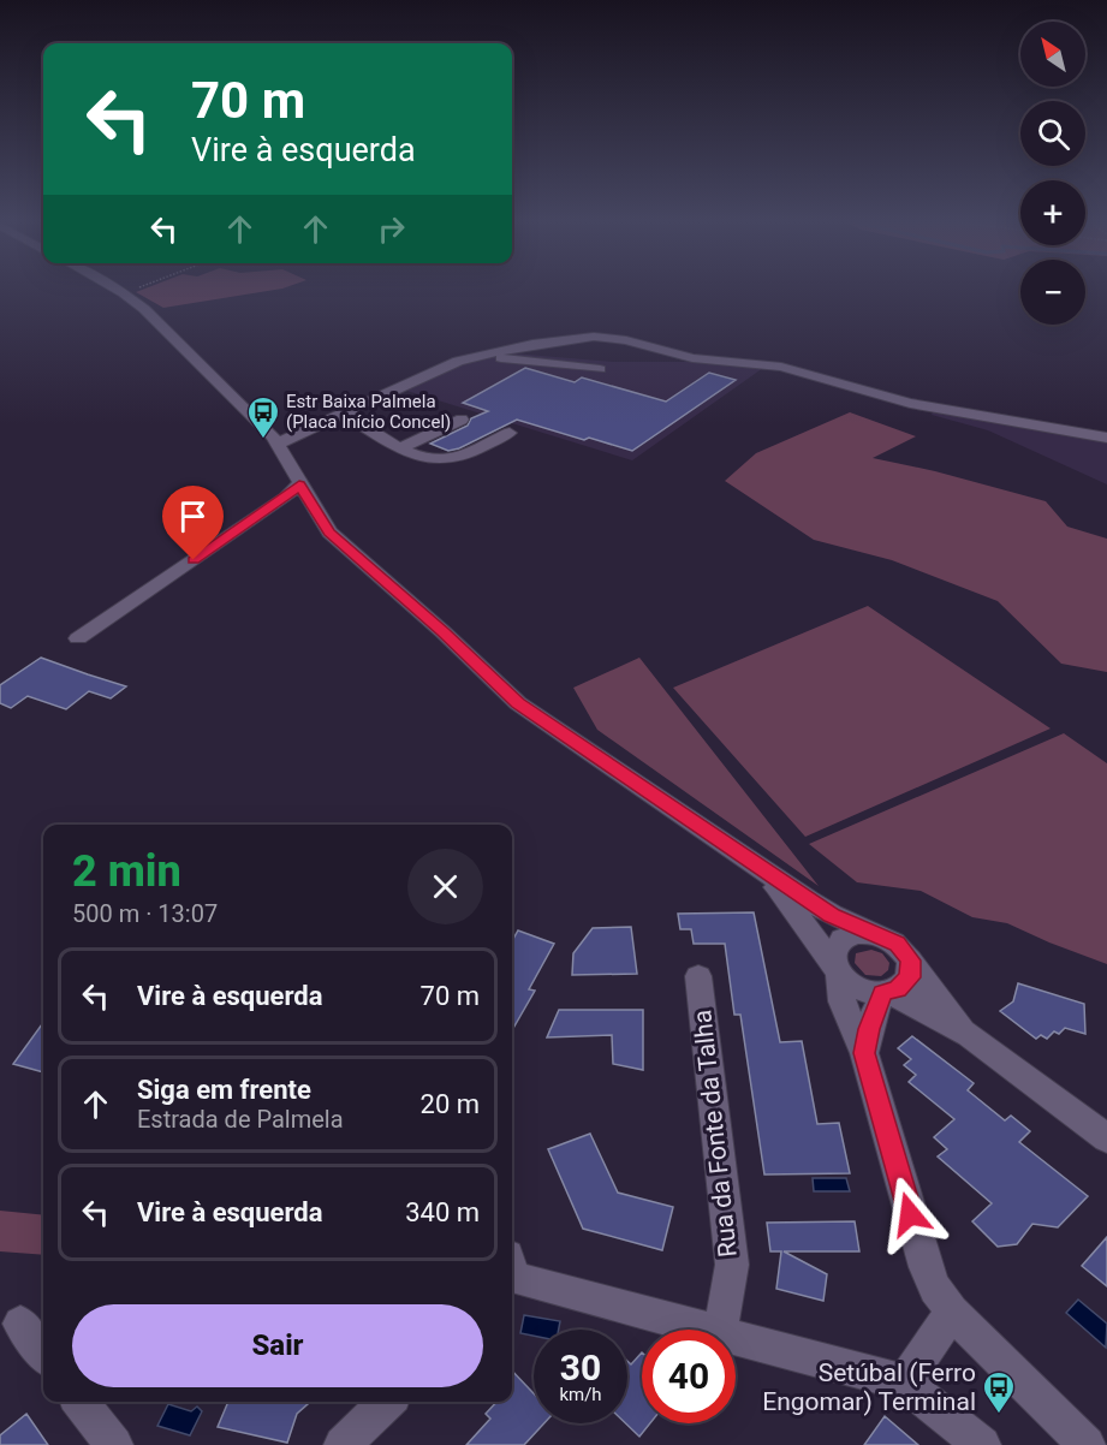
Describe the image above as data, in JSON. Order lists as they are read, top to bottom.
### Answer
{
  "streets": {
    "street": ["Rua da Fonte da Talha"]
  },
  "places": {
    "bus stop": ["Estr Baixa Palmela (Placa Início Concel)", "Setúbal (Ferro Engomar) Terminal"]
  },
  "north": "top left",
  "page": {
    "map_buttons": ["+", "−"],
    "turn": ["70 m", "Vire à esquerda"],
    "heading": ["2 min", "500 m · 13:07"],
    "list": [
      {
        "name": "Vire à esquerda",
        "value": "70 m"
      },
      {
        "name": "Siga em frente",
        "note": "Estrada de Palmela",
        "value": "20 m"
      },
      {
        "name": "Vire à esquerda",
        "value": "340 m"
      }
    ],
    "buttons": "Sair",
    "speed": "30 km/h",
    "limit": "40"
  }
}
